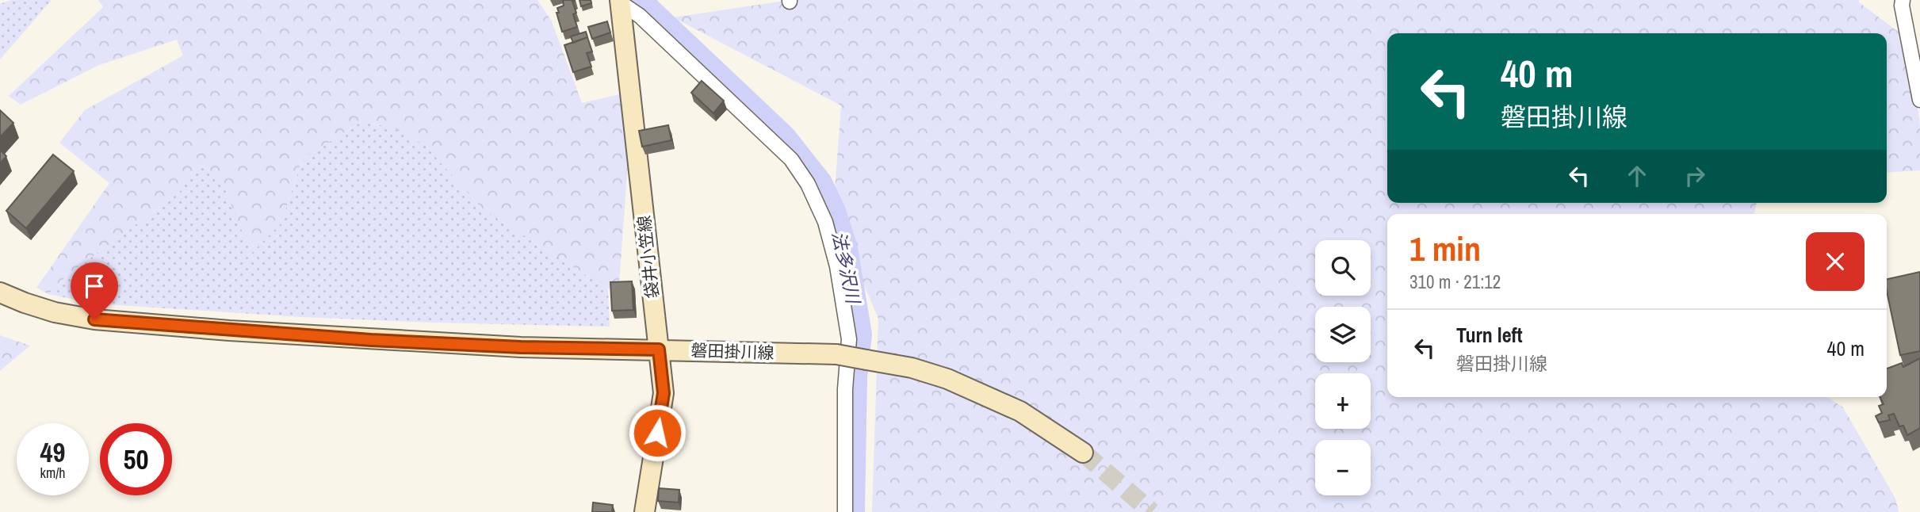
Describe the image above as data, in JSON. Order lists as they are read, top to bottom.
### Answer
{
  "streets": {
    "main road": ["袋井小笠線", "磐田掛川線"]
  },
  "crossings": [
    ["袋井小笠線", "磐田掛川線"]
  ],
  "water": ["法多沢川"],
  "page": {
    "turn": ["40 m", "磐田掛川線"],
    "heading": ["1 min", "310 m · 21:12"],
    "map_buttons": ["+", "−"],
    "list": [
      {
        "name": "Turn left",
        "note": "磐田掛川線",
        "value": "40 m"
      }
    ],
    "speed": "49 km/h",
    "limit": "50"
  }
}
